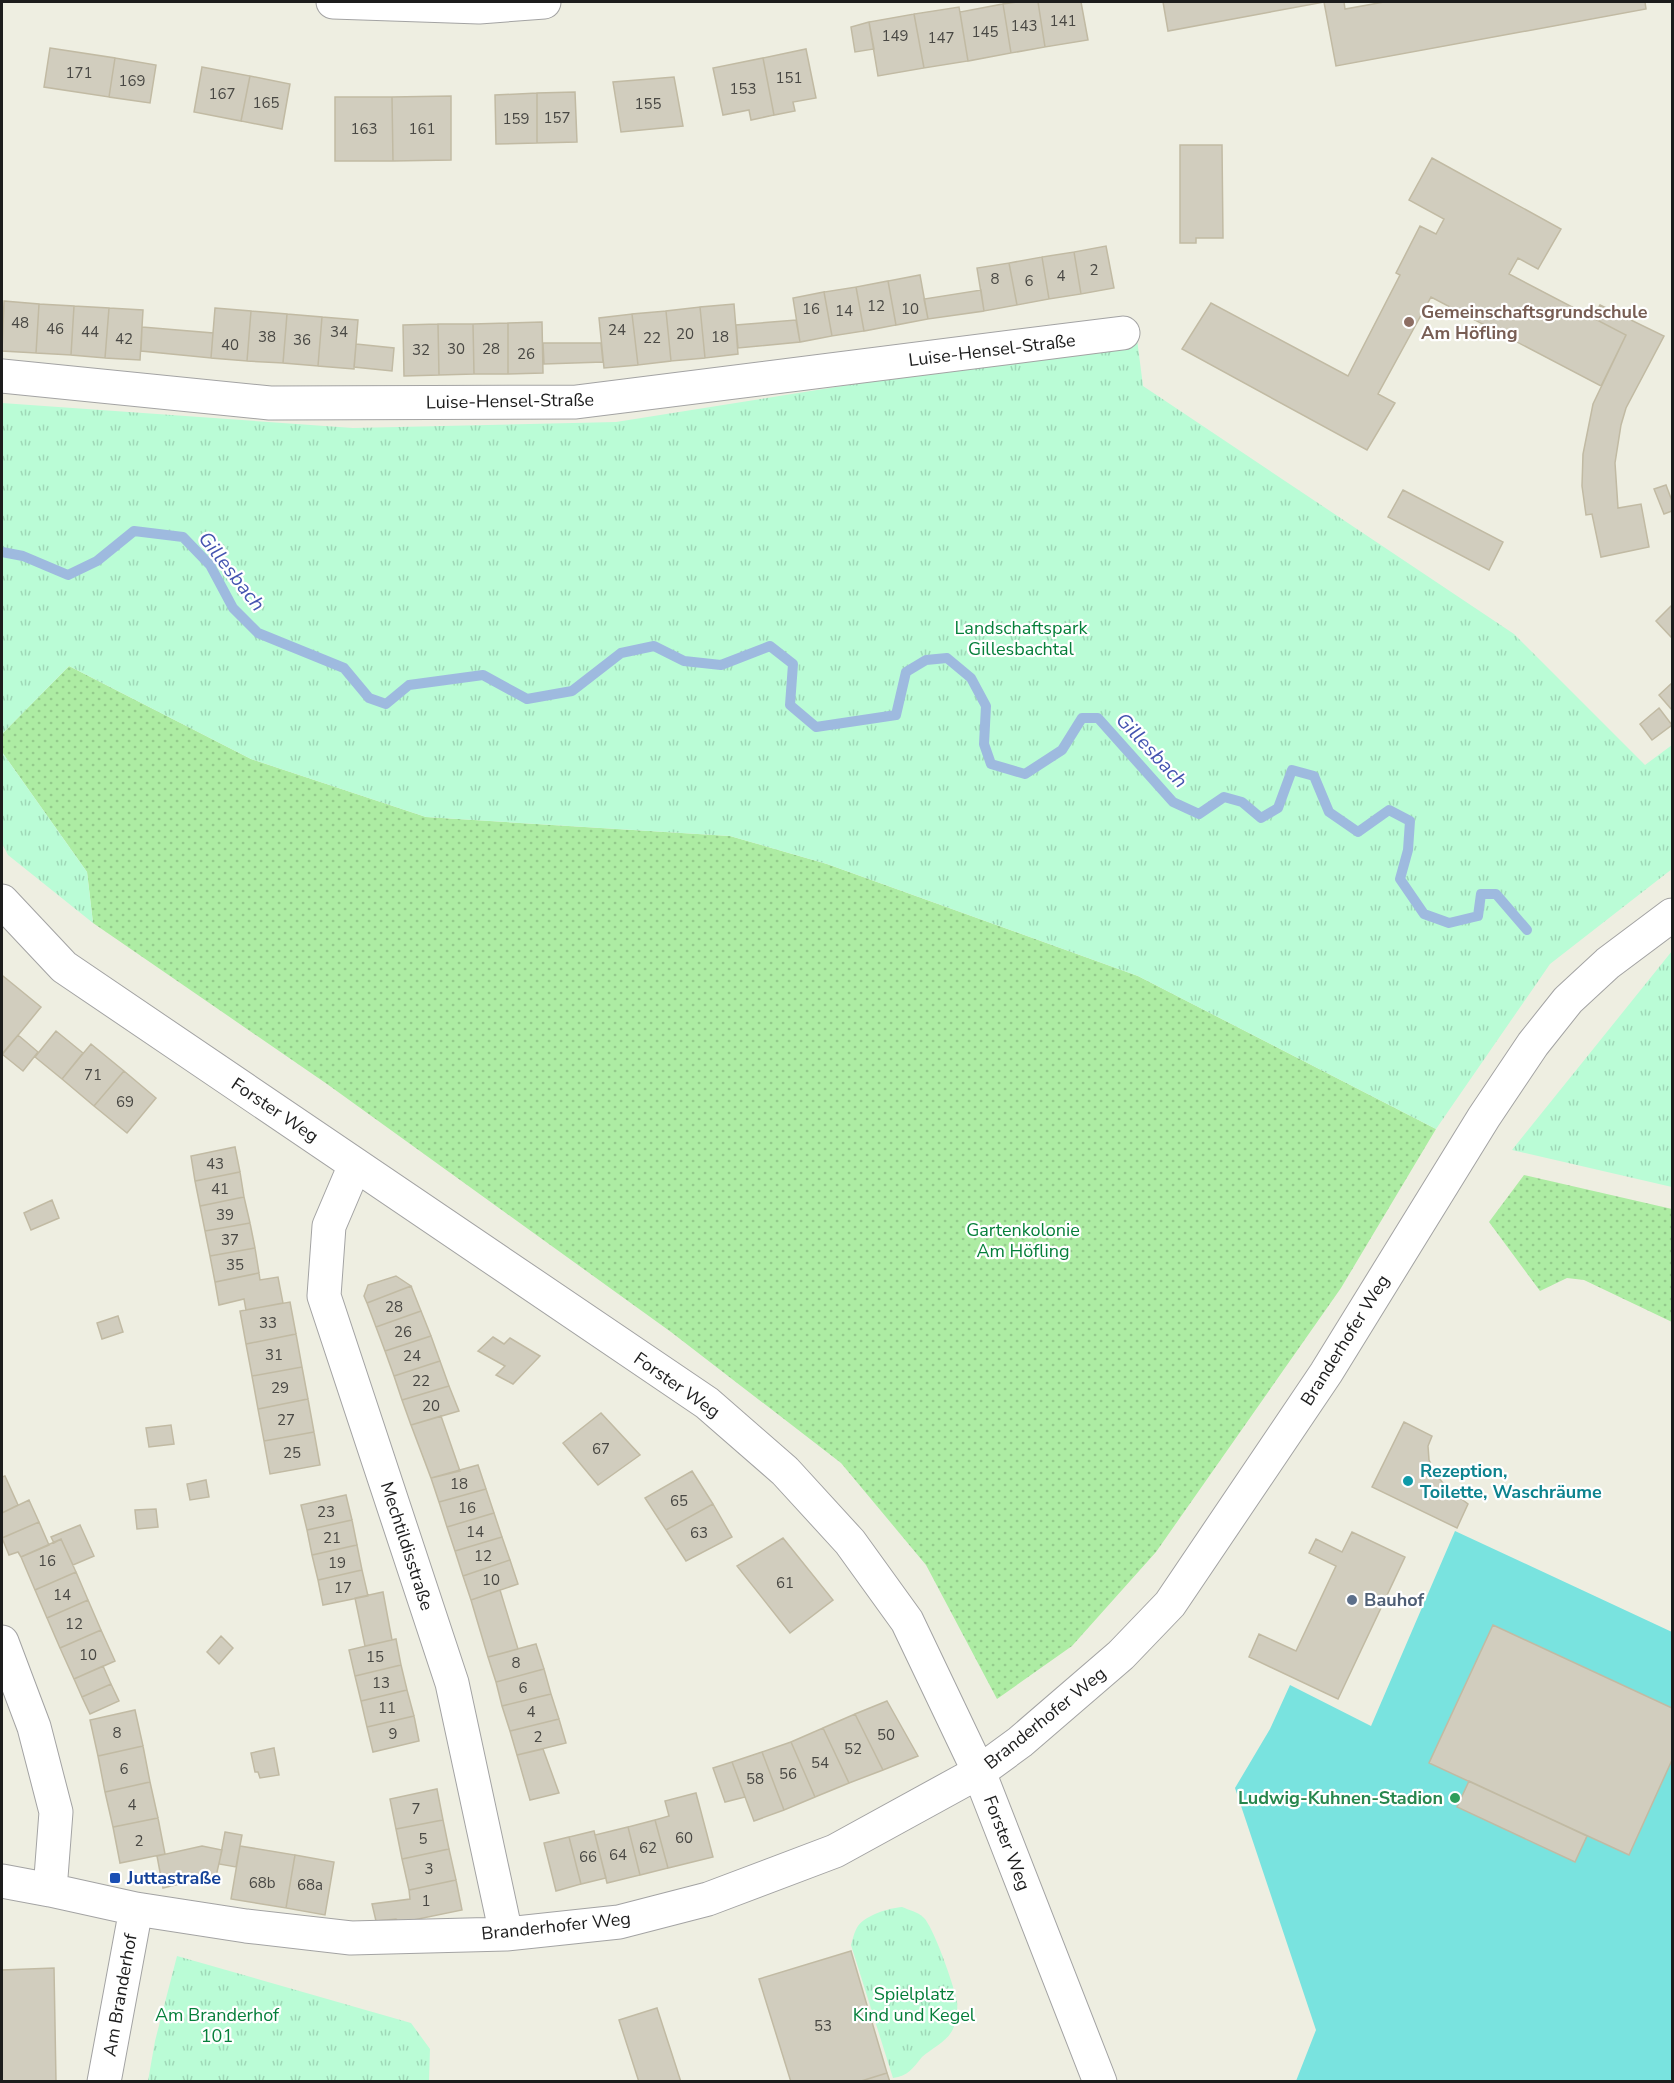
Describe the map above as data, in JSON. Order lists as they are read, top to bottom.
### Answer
{
  "streets": {
    "street": [
      "Luise-Hensel-Straße",
      "Forster Weg",
      "Branderhofer Weg",
      "Mechtildisstraße",
      "Am Branderhof"
    ]
  },
  "crossings": [
    ["Forster Weg", "Branderhofer Weg"],
    ["Forster Weg", "Mechtildisstraße"],
    ["Branderhofer Weg", "Mechtildisstraße"],
    ["Branderhofer Weg", "Am Branderhof"]
  ],
  "water": ["Gillesbach"],
  "parks": [
    "Landschaftspark Gillesbachtal",
    "Gartenkolonie Am Höfling",
    "Spielplatz Kind und Kegel",
    "Am Branderhof 101"
  ],
  "places": {
    "other": [
      "Gemeinschaftsgrundschule Am Höfling",
      "Rezeption, Toilette, Waschräume",
      "Bauhof",
      "Ludwig-Kuhnen-Stadion"
    ],
    "transit": ["Juttastraße"]
  },
  "house_numbers": [
    "141",
    "143",
    "145",
    "149",
    "147",
    "171",
    "151",
    "169",
    "153",
    "167",
    "165",
    "155",
    "157",
    "159",
    "163",
    "161",
    "2",
    "4",
    "8",
    "6",
    "12",
    "16",
    "10",
    "14",
    "48",
    "46",
    "24",
    "44",
    "34",
    "20",
    "38",
    "18",
    "22",
    "42",
    "36",
    "40",
    "30",
    "28",
    "32",
    "26",
    "71",
    "69",
    "43",
    "41",
    "39",
    "37",
    "35",
    "28",
    "33",
    "26",
    "31",
    "24",
    "22",
    "29",
    "20",
    "27",
    "67",
    "25",
    "18",
    "65",
    "16",
    "23",
    "14",
    "63",
    "21",
    "12",
    "16",
    "19",
    "10",
    "61",
    "17",
    "14",
    "12",
    "10",
    "15",
    "8",
    "13",
    "6",
    "11",
    "4",
    "8",
    "9",
    "50",
    "2",
    "52",
    "54",
    "6",
    "56",
    "58",
    "4",
    "7",
    "60",
    "5",
    "2",
    "62",
    "64",
    "66",
    "3",
    "68b",
    "68a",
    "1",
    "53"
  ]
}
